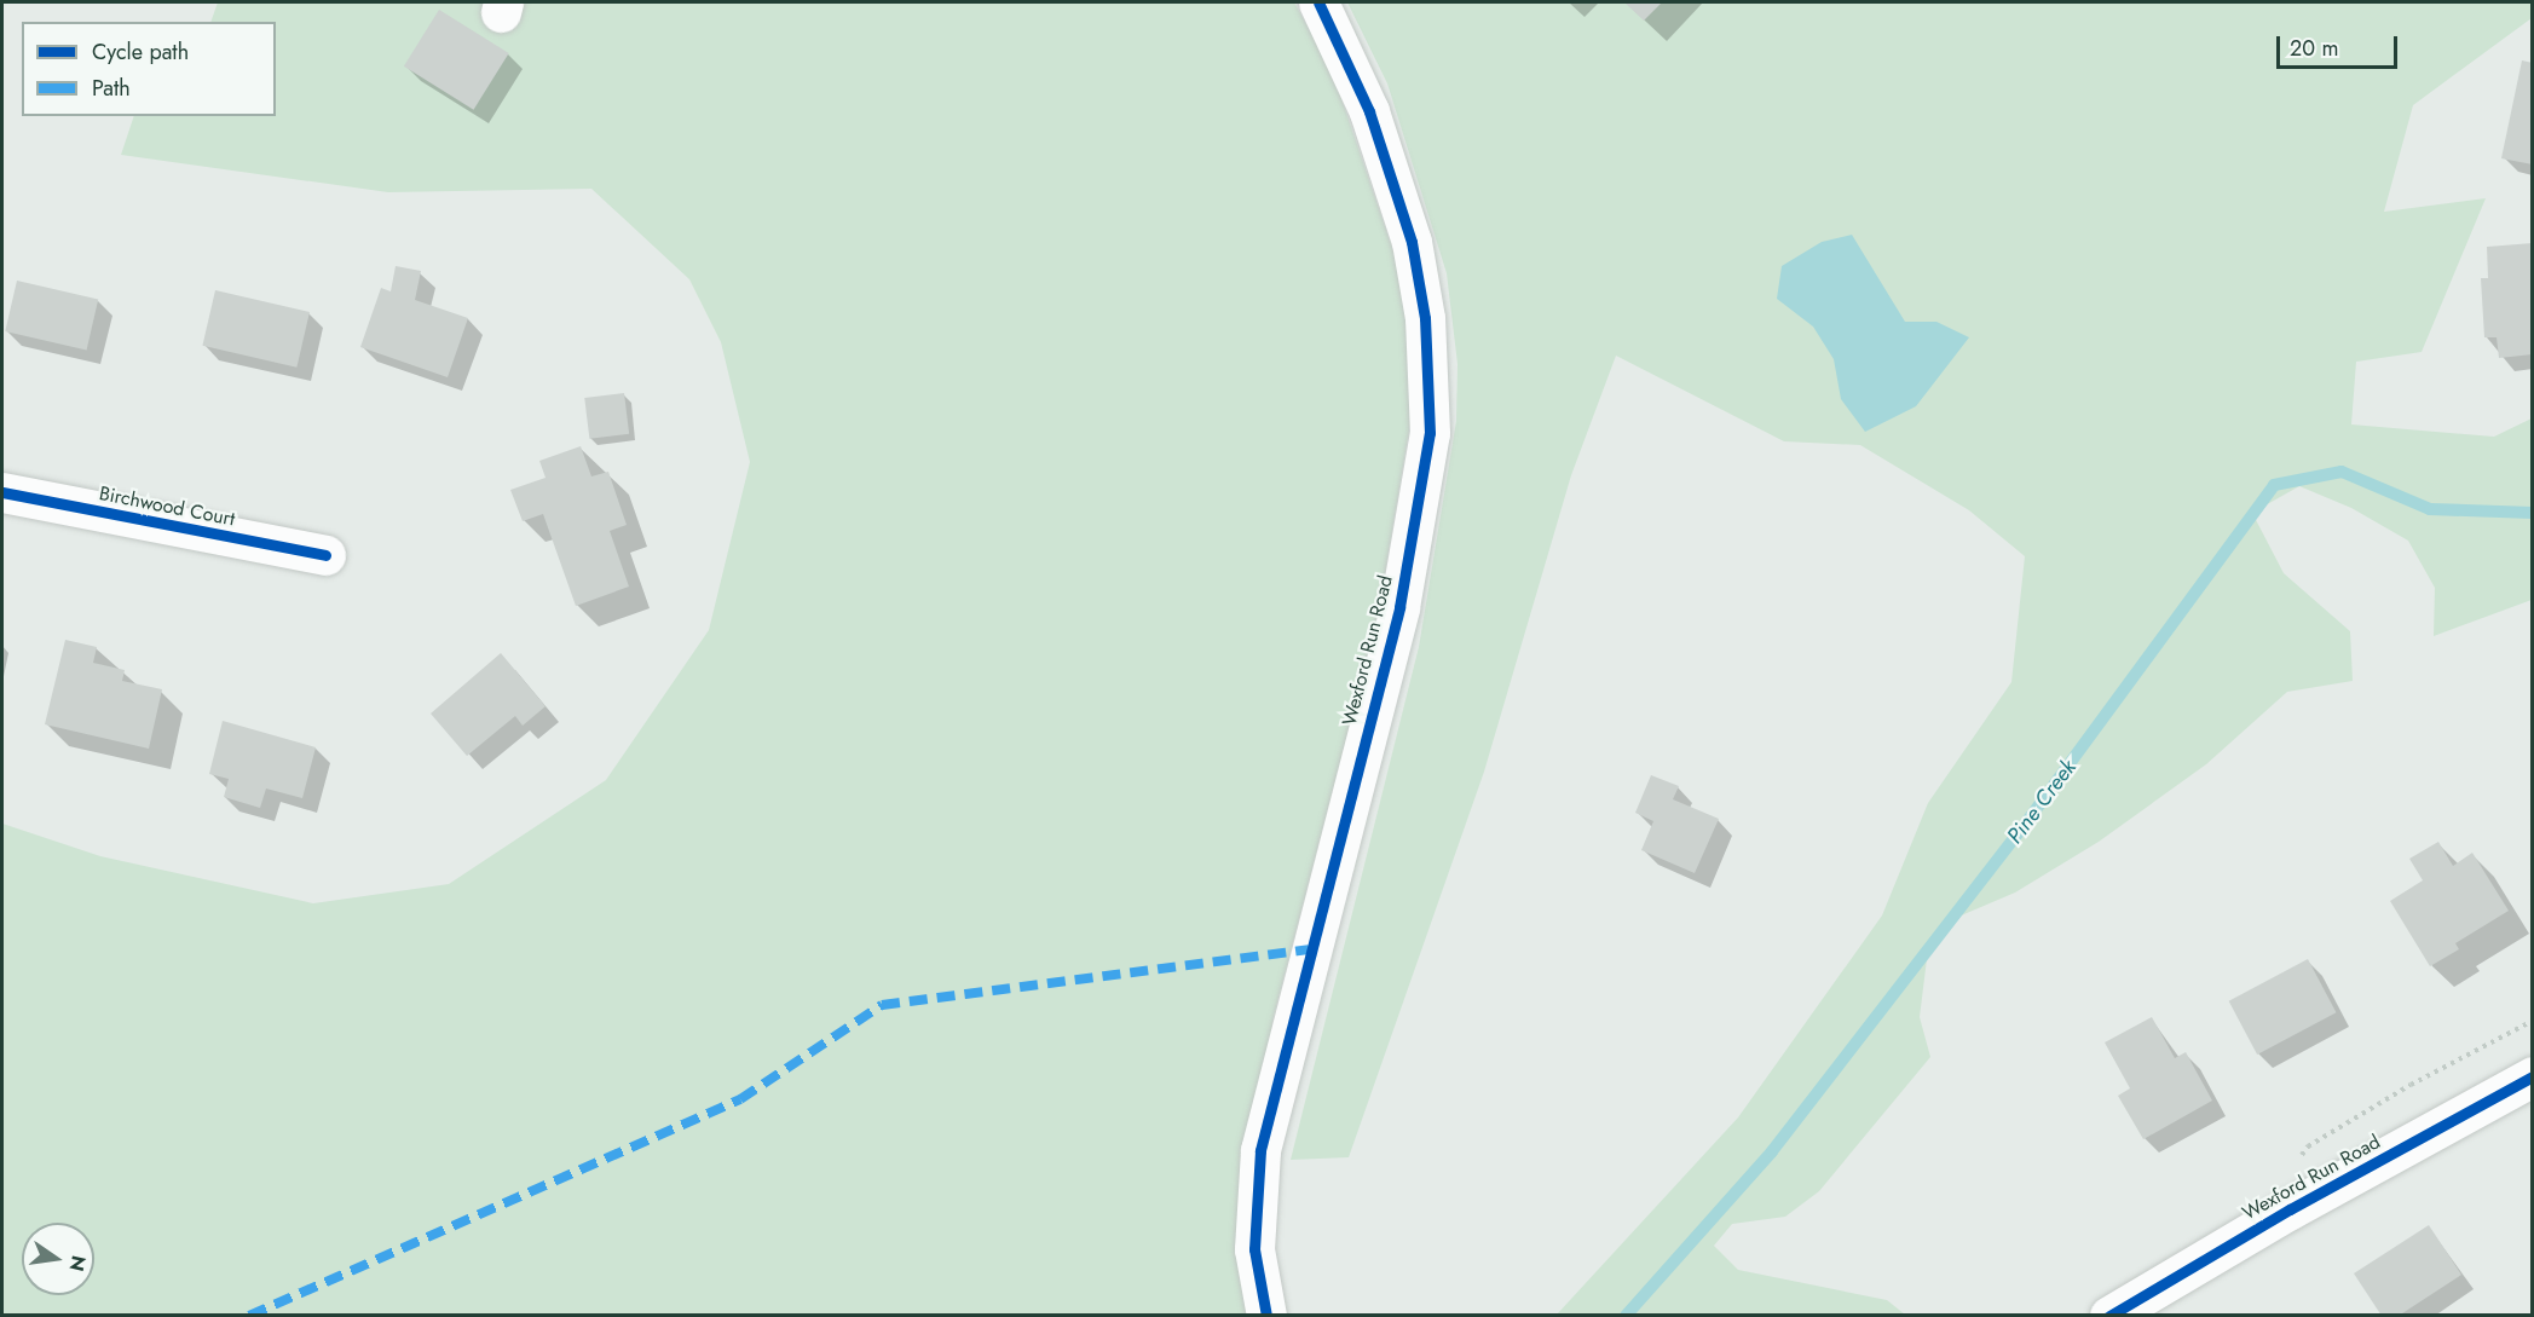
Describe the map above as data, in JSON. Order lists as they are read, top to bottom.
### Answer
{
  "streets": {
    "street": ["Birchwood Court", "Wexford Run Road"]
  },
  "water": ["Pine Creek"],
  "legend": ["Cycle path", "Path"],
  "scale_bar": "20 m",
  "north": "right"
}
